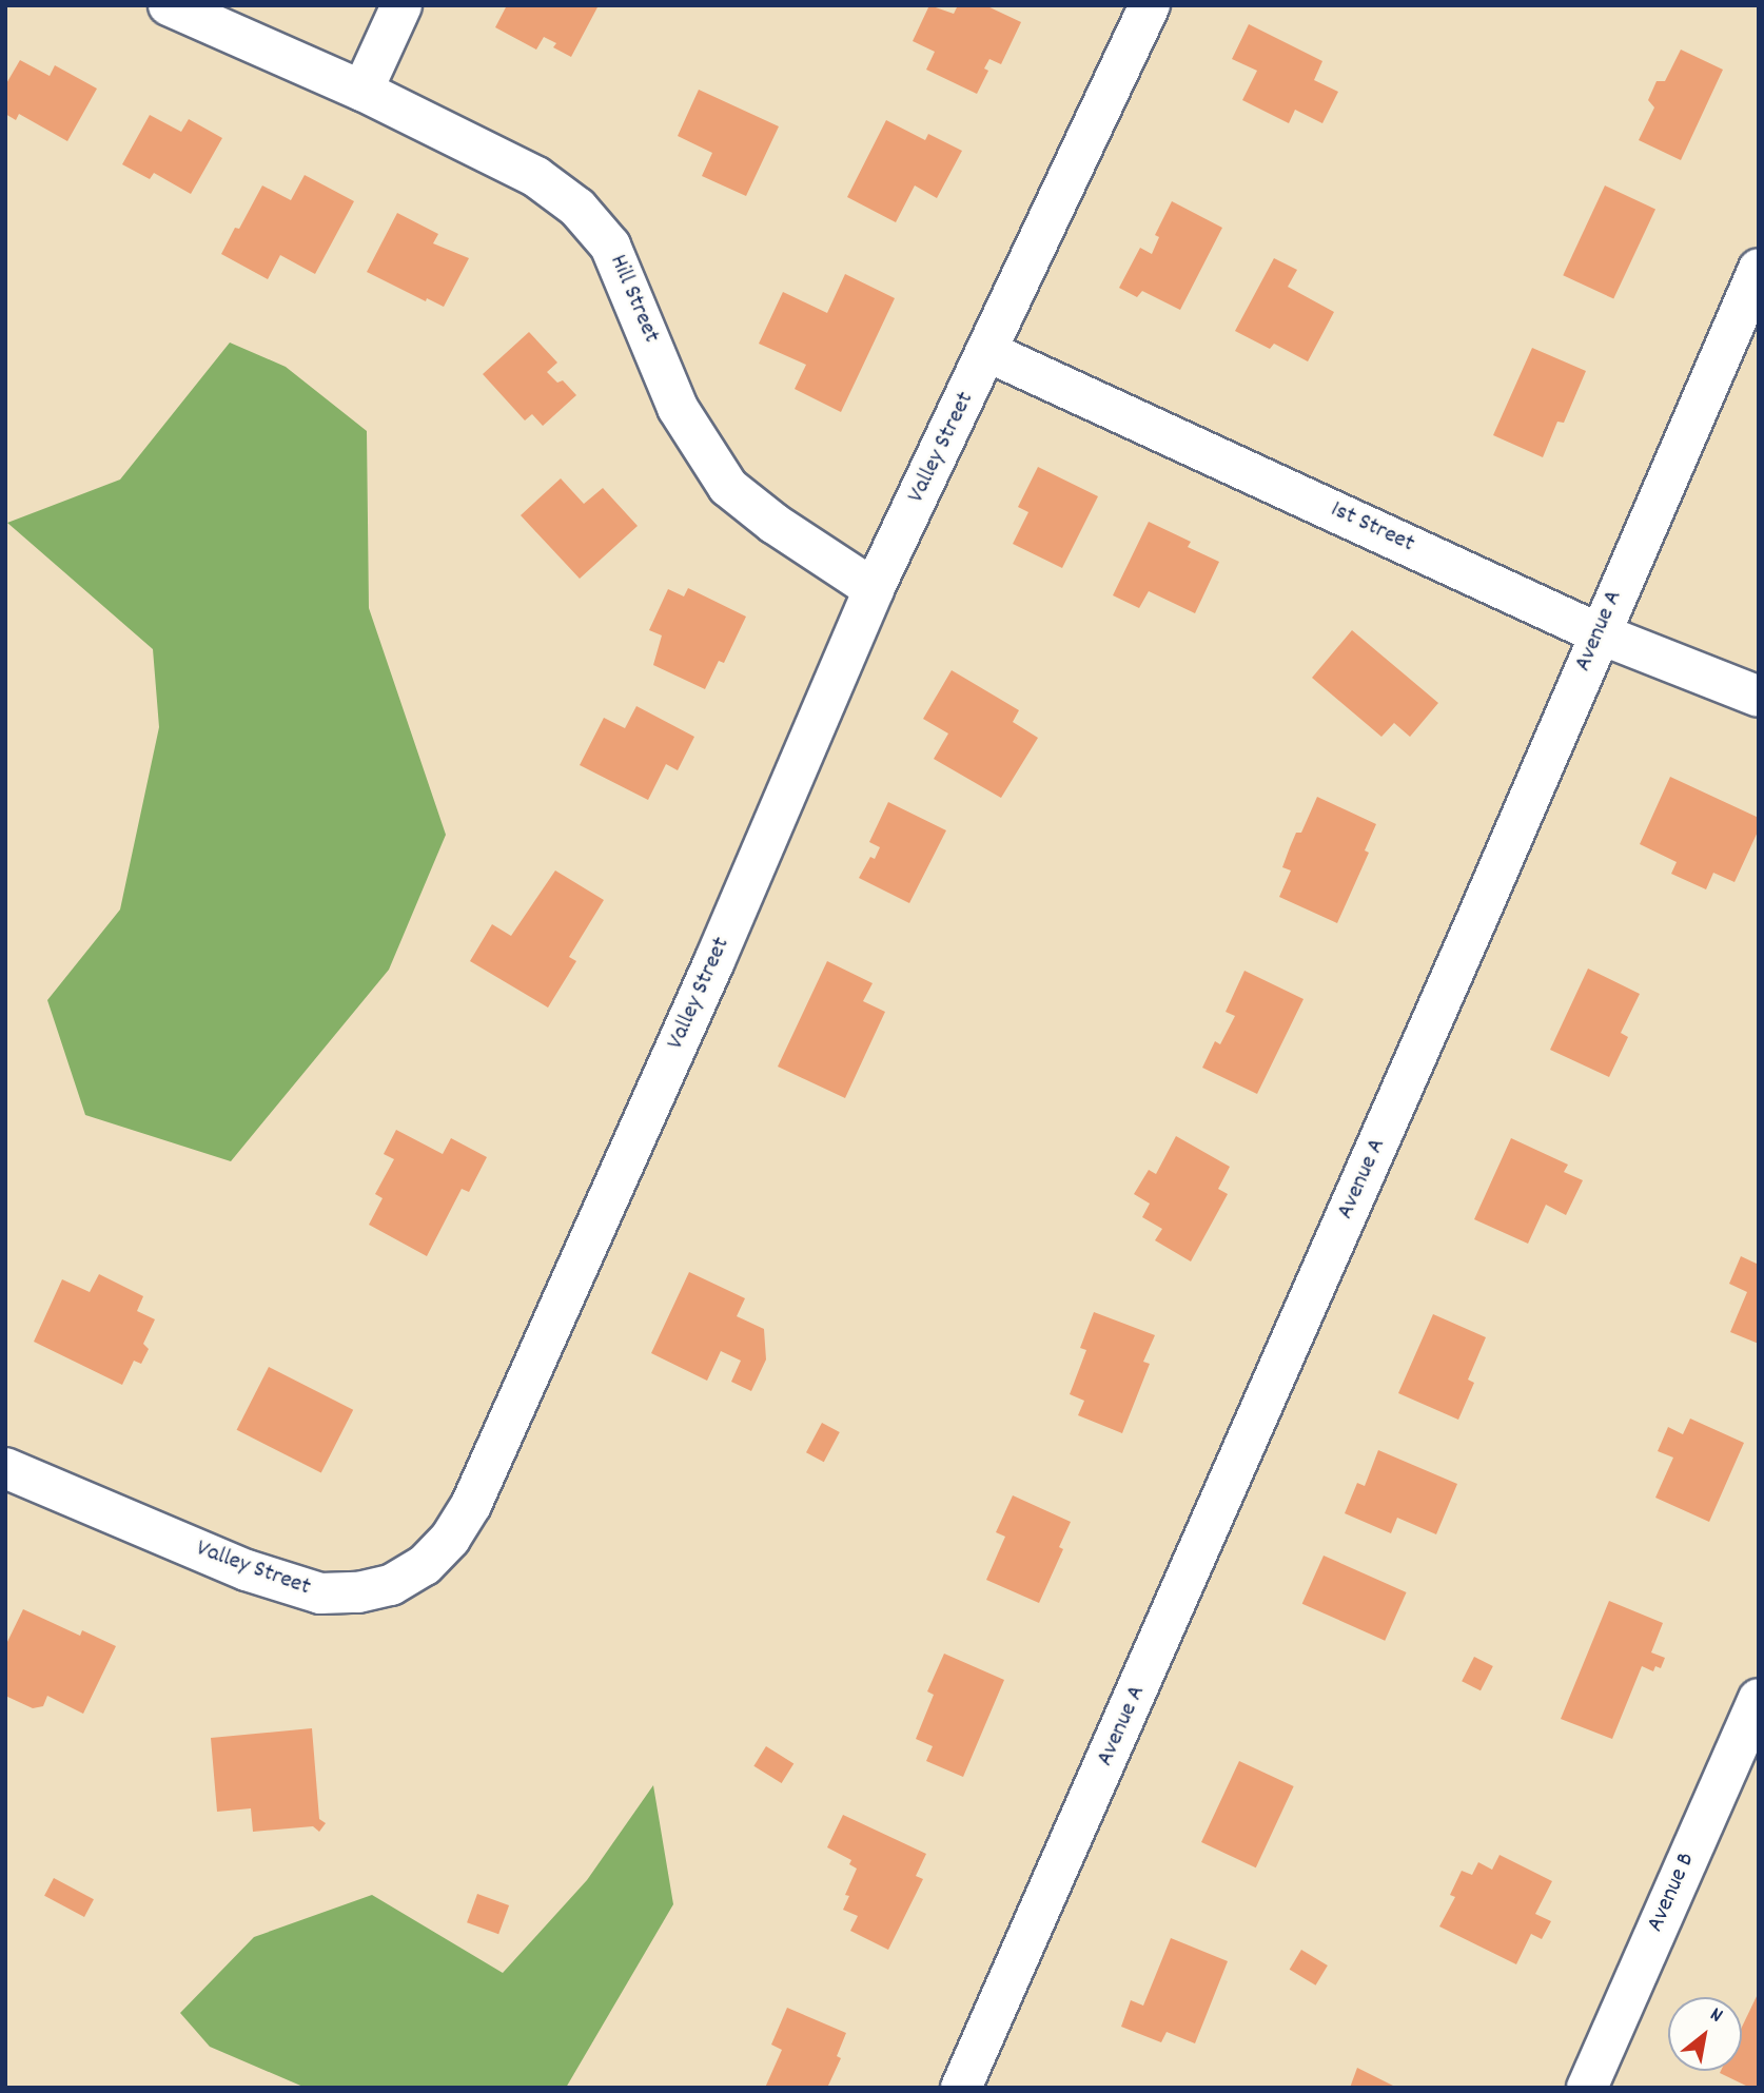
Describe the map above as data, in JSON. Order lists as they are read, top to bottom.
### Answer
{
  "streets": {
    "street": [
      "Hill Street",
      "Valley Street",
      "1st Street",
      "Avenue A",
      "Avenue B"
    ]
  },
  "crossings": [
    ["Hill Street", "Valley Street"],
    ["Valley Street", "1st Street"],
    ["1st Street", "Avenue A"]
  ],
  "north": "top right"
}
